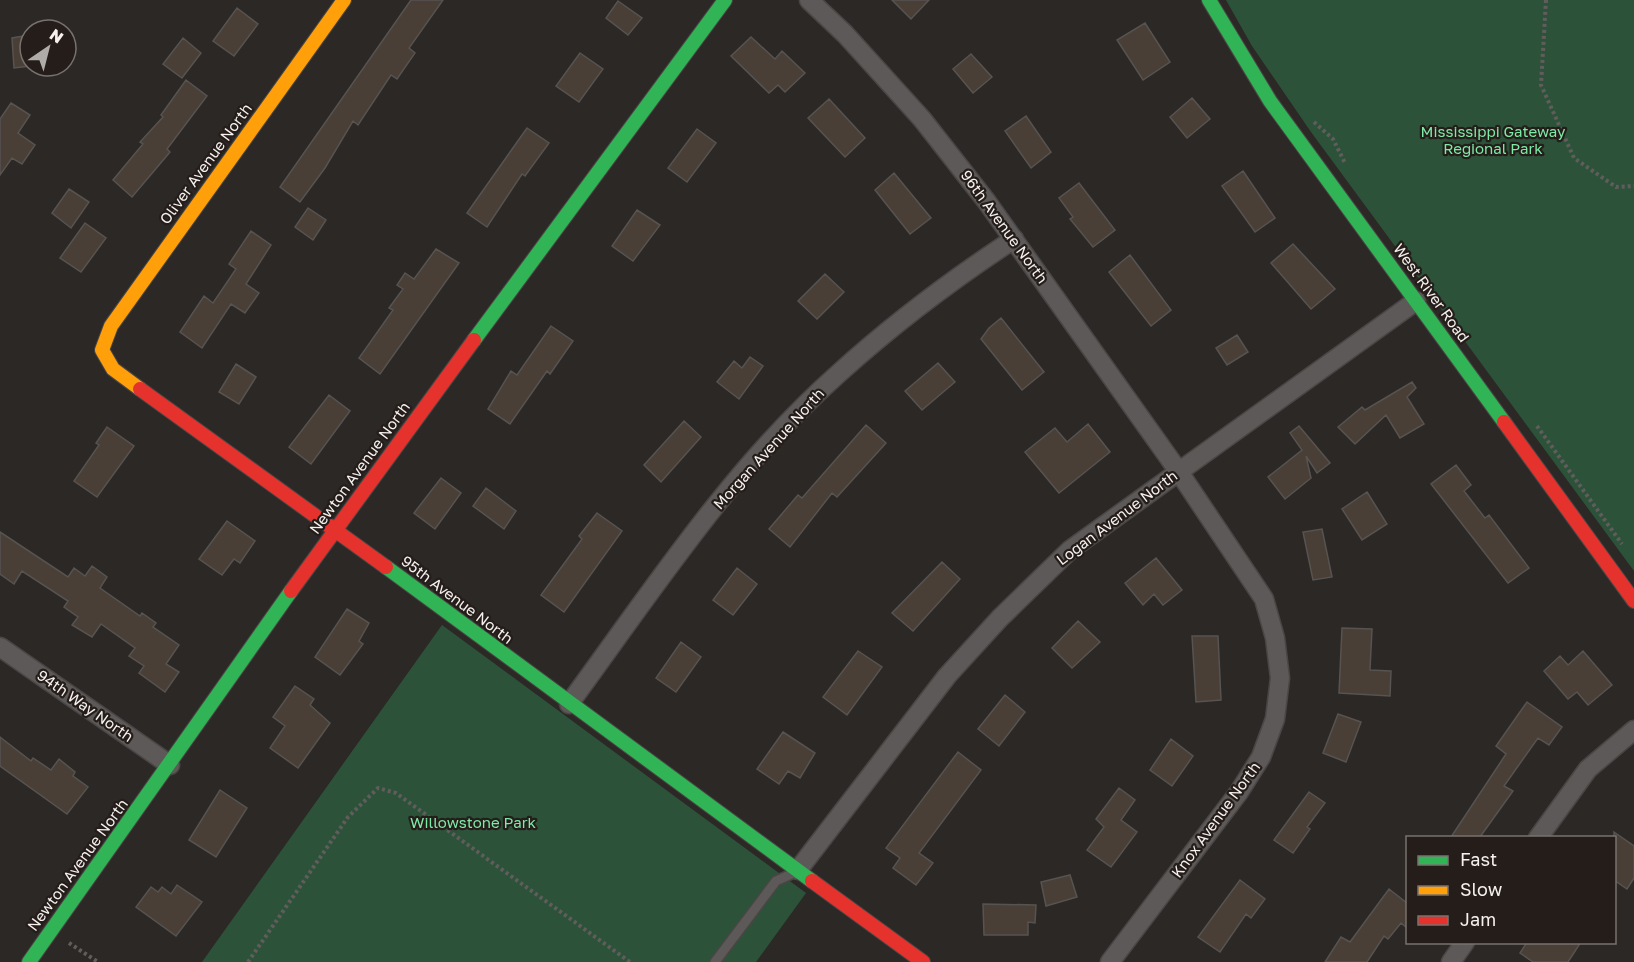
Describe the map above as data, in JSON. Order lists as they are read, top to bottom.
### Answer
{
  "streets": {
    "street": [
      "Oliver Avenue North",
      "96th Avenue North",
      "West River Road",
      "Morgan Avenue North",
      "Newton Avenue North",
      "Logan Avenue North",
      "95th Avenue North",
      "94th Way North",
      "Knox Avenue North"
    ]
  },
  "crossings": [
    ["Oliver Avenue North", "95th Avenue North"],
    ["96th Avenue North", "Morgan Avenue North"],
    ["96th Avenue North", "Logan Avenue North"],
    ["96th Avenue North", "Knox Avenue North"],
    ["West River Road", "Logan Avenue North"],
    ["Morgan Avenue North", "95th Avenue North"],
    ["Newton Avenue North", "95th Avenue North"],
    ["Newton Avenue North", "94th Way North"],
    ["Logan Avenue North", "95th Avenue North"],
    ["Logan Avenue North", "Knox Avenue North"]
  ],
  "parks": ["Mississippi Gateway Regional Park", "Willowstone Park"],
  "legend": ["Fast", "Slow", "Jam"],
  "north": "top right"
}
